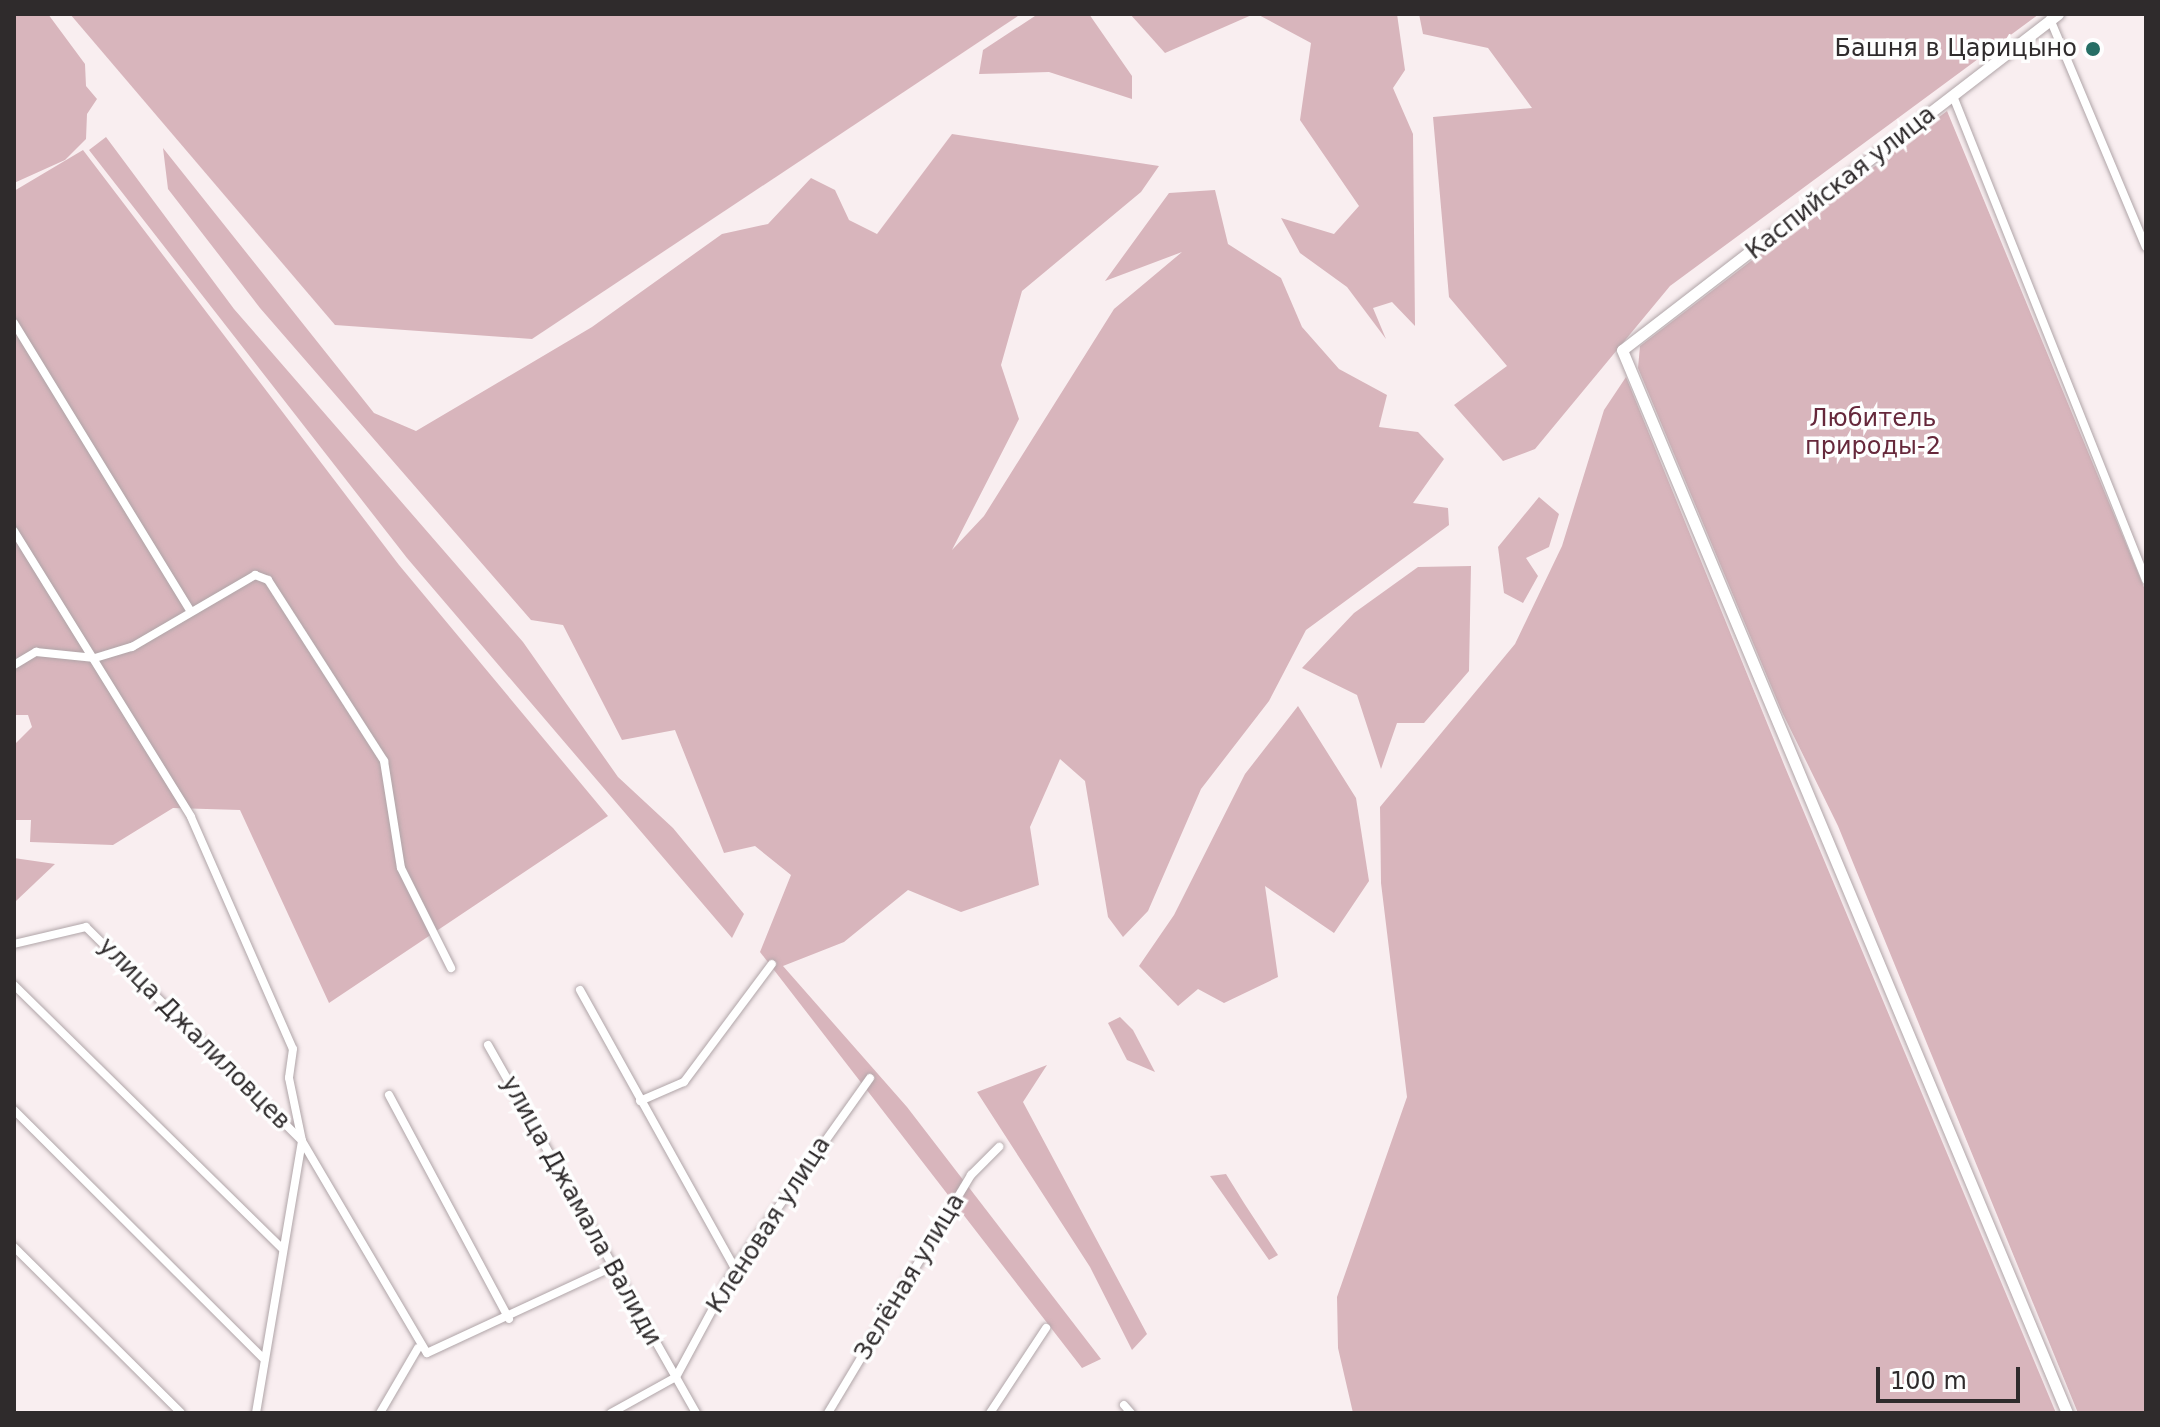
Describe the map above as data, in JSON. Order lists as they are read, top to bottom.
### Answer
{
  "streets": {
    "street": [
      "Каспийская улица",
      "улица Джалиловцев",
      "улица Джамала Валиди",
      "Кленовая улица",
      "Зелёная улица"
    ]
  },
  "crossings": [
    ["улица Джамала Валиди", "Кленовая улица"]
  ],
  "parks": ["Любитель природы-2"],
  "places": ["Башня в Царицыно"],
  "scale_bar": "100 m"
}
